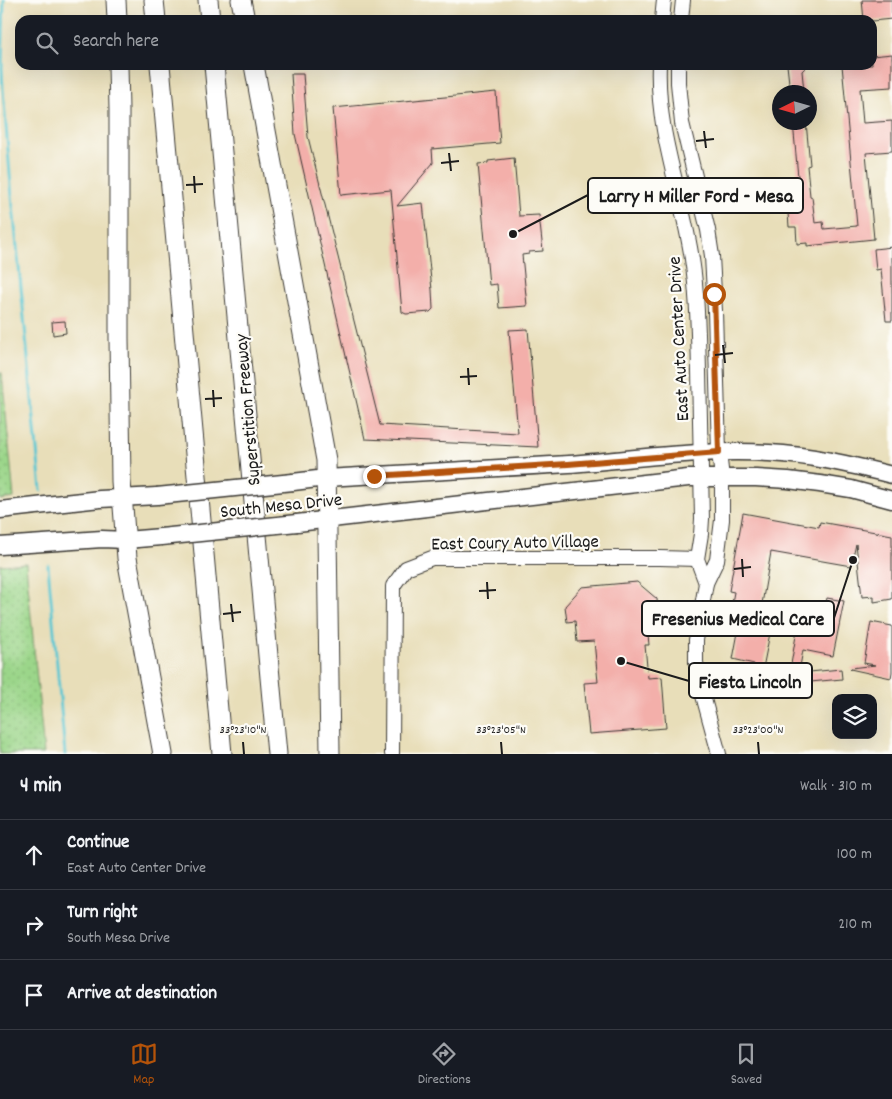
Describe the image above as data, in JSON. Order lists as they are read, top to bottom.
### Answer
{
  "streets": {
    "highway": ["Superstition Freeway"],
    "main road": ["South Mesa Drive"],
    "street": ["East Auto Center Drive", "East Coury Auto Village"]
  },
  "crossings": [
    ["East Auto Center Drive", "South Mesa Drive"],
    ["East Auto Center Drive", "East Coury Auto Village"]
  ],
  "places": ["Larry H Miller Ford - Mesa", "Fresenius Medical Care", "Fiesta Lincoln"],
  "north": "left",
  "page": {
    "search": "Search here",
    "heading": ["4 min", "Walk · 310 m"],
    "list": [
      ["Continue", "East Auto Center Drive", "100 m"],
      ["Turn right", "South Mesa Drive", "210 m"],
      "Arrive at destination"
    ],
    "nav": ["Map", "Directions", "Saved"]
  },
  "coordinates": ["33°23'10\"N", "33°23'05\"N", "33°23'00\"N"]
}
